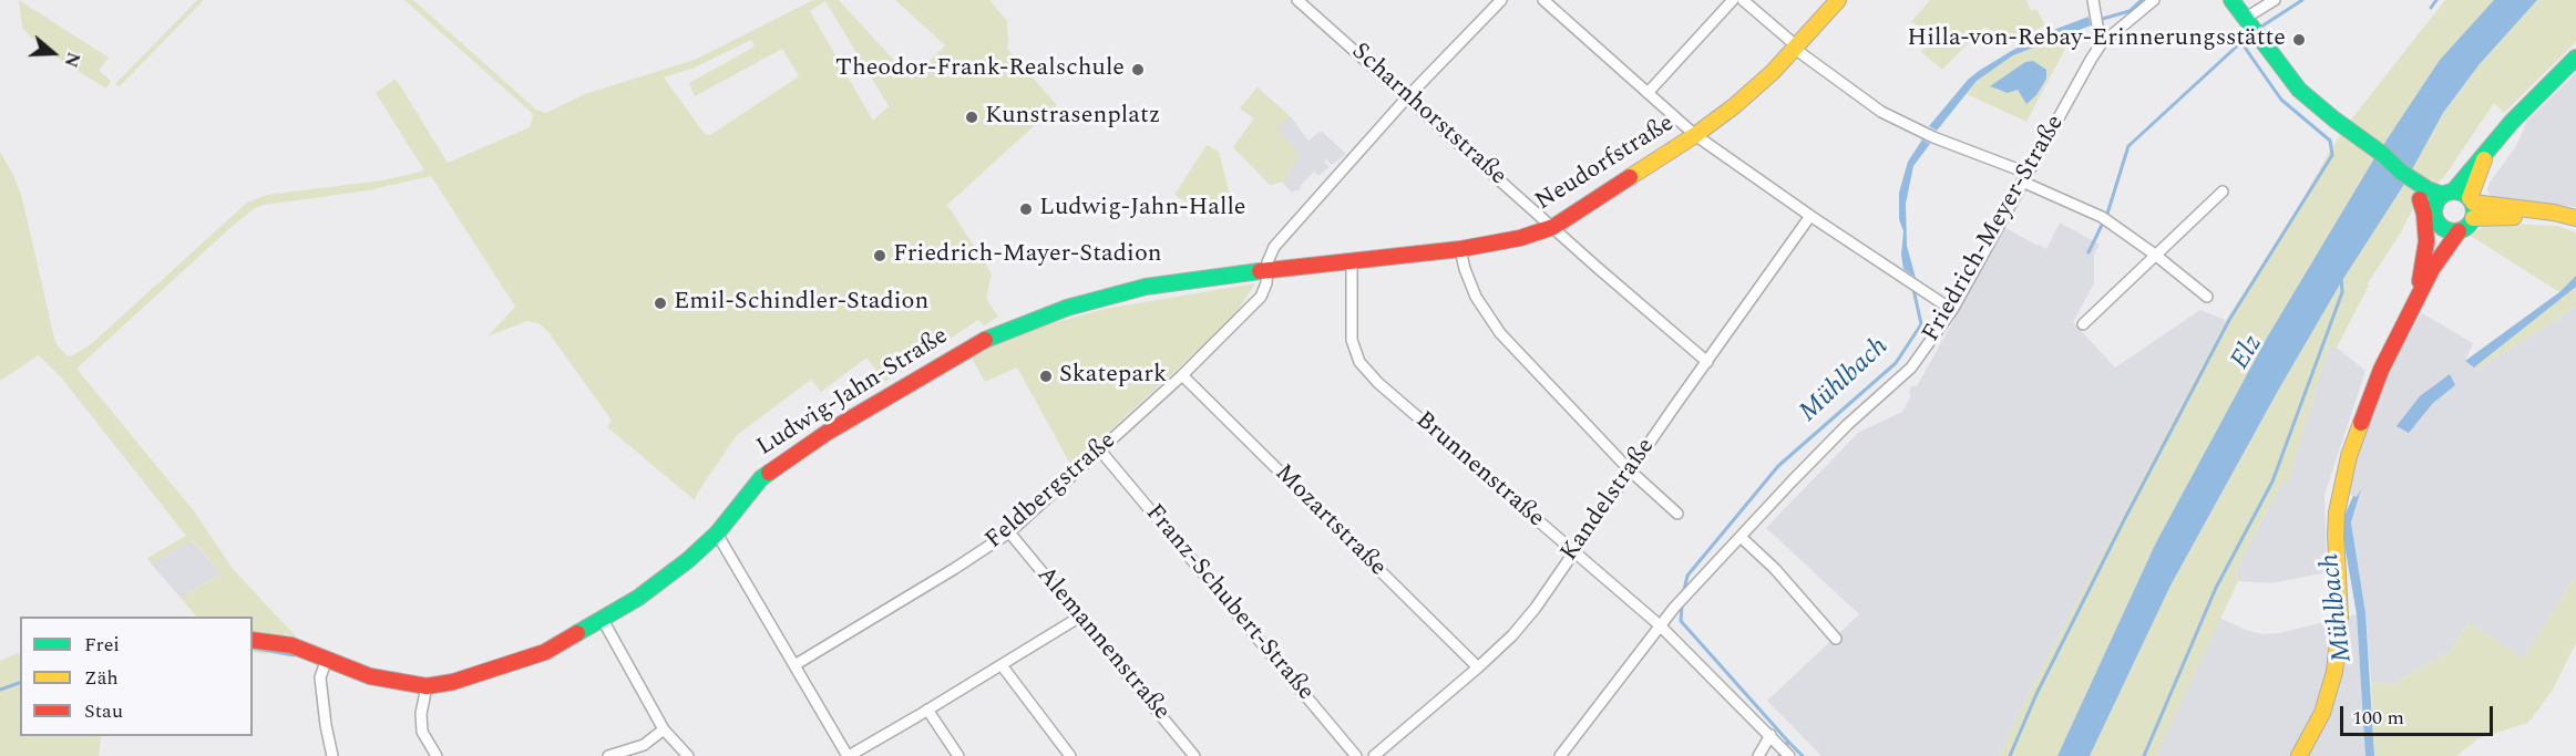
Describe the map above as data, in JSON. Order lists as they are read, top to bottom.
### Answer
{
  "streets": {
    "street": [
      "Scharnhorststraße",
      "Neudorfstraße",
      "Friedrich-Meyer-Straße",
      "Ludwig-Jahn-Straße",
      "Brunnenstraße",
      "Feldbergstraße",
      "Kandelstraße",
      "Mozartstraße",
      "Franz-Schubert-Straße",
      "Alemannenstraße"
    ]
  },
  "crossings": [
    ["Scharnhorststraße", "Neudorfstraße"],
    ["Scharnhorststraße", "Feldbergstraße"],
    ["Scharnhorststraße", "Kandelstraße"],
    ["Neudorfstraße", "Ludwig-Jahn-Straße"],
    ["Neudorfstraße", "Brunnenstraße"],
    ["Neudorfstraße", "Feldbergstraße"],
    ["Friedrich-Meyer-Straße", "Brunnenstraße"],
    ["Ludwig-Jahn-Straße", "Feldbergstraße"],
    ["Brunnenstraße", "Kandelstraße"],
    ["Feldbergstraße", "Mozartstraße"],
    ["Feldbergstraße", "Franz-Schubert-Straße"],
    ["Feldbergstraße", "Alemannenstraße"],
    ["Kandelstraße", "Mozartstraße"]
  ],
  "water": ["Elz", "Mühlbach"],
  "places": [
    "Hilla-von-Rebay-Erinnerungsstätte",
    "Theodor-Frank-Realschule",
    "Kunstrasenplatz",
    "Ludwig-Jahn-Halle",
    "Friedrich-Mayer-Stadion",
    "Emil-Schindler-Stadion",
    "Skatepark"
  ],
  "legend": ["Frei", "Zäh", "Stau"],
  "scale_bar": "100 m",
  "north": "right"
}
